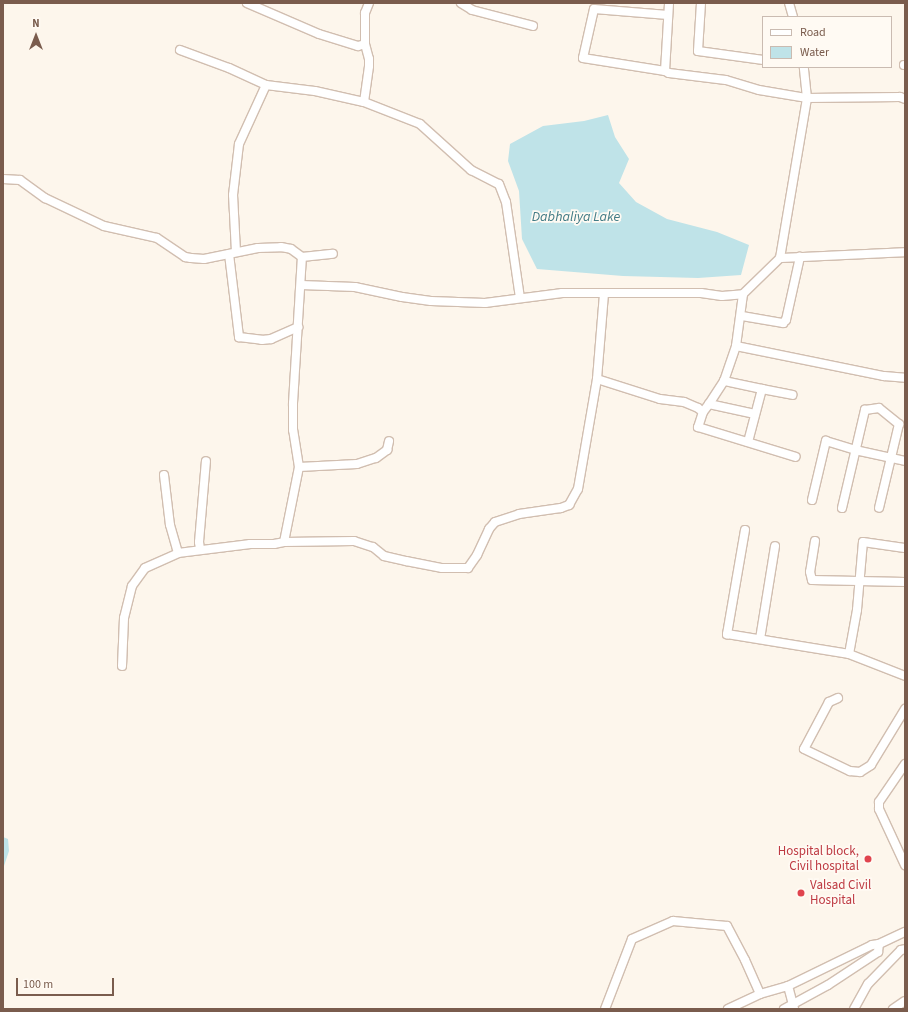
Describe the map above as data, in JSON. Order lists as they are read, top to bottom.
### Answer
{
  "water": ["Dabhaliya Lake"],
  "places": ["Hospital block, Civil hospital", "Valsad Civil Hospital"],
  "legend": ["Road", "Water"],
  "scale_bar": "100 m",
  "north": "top"
}
